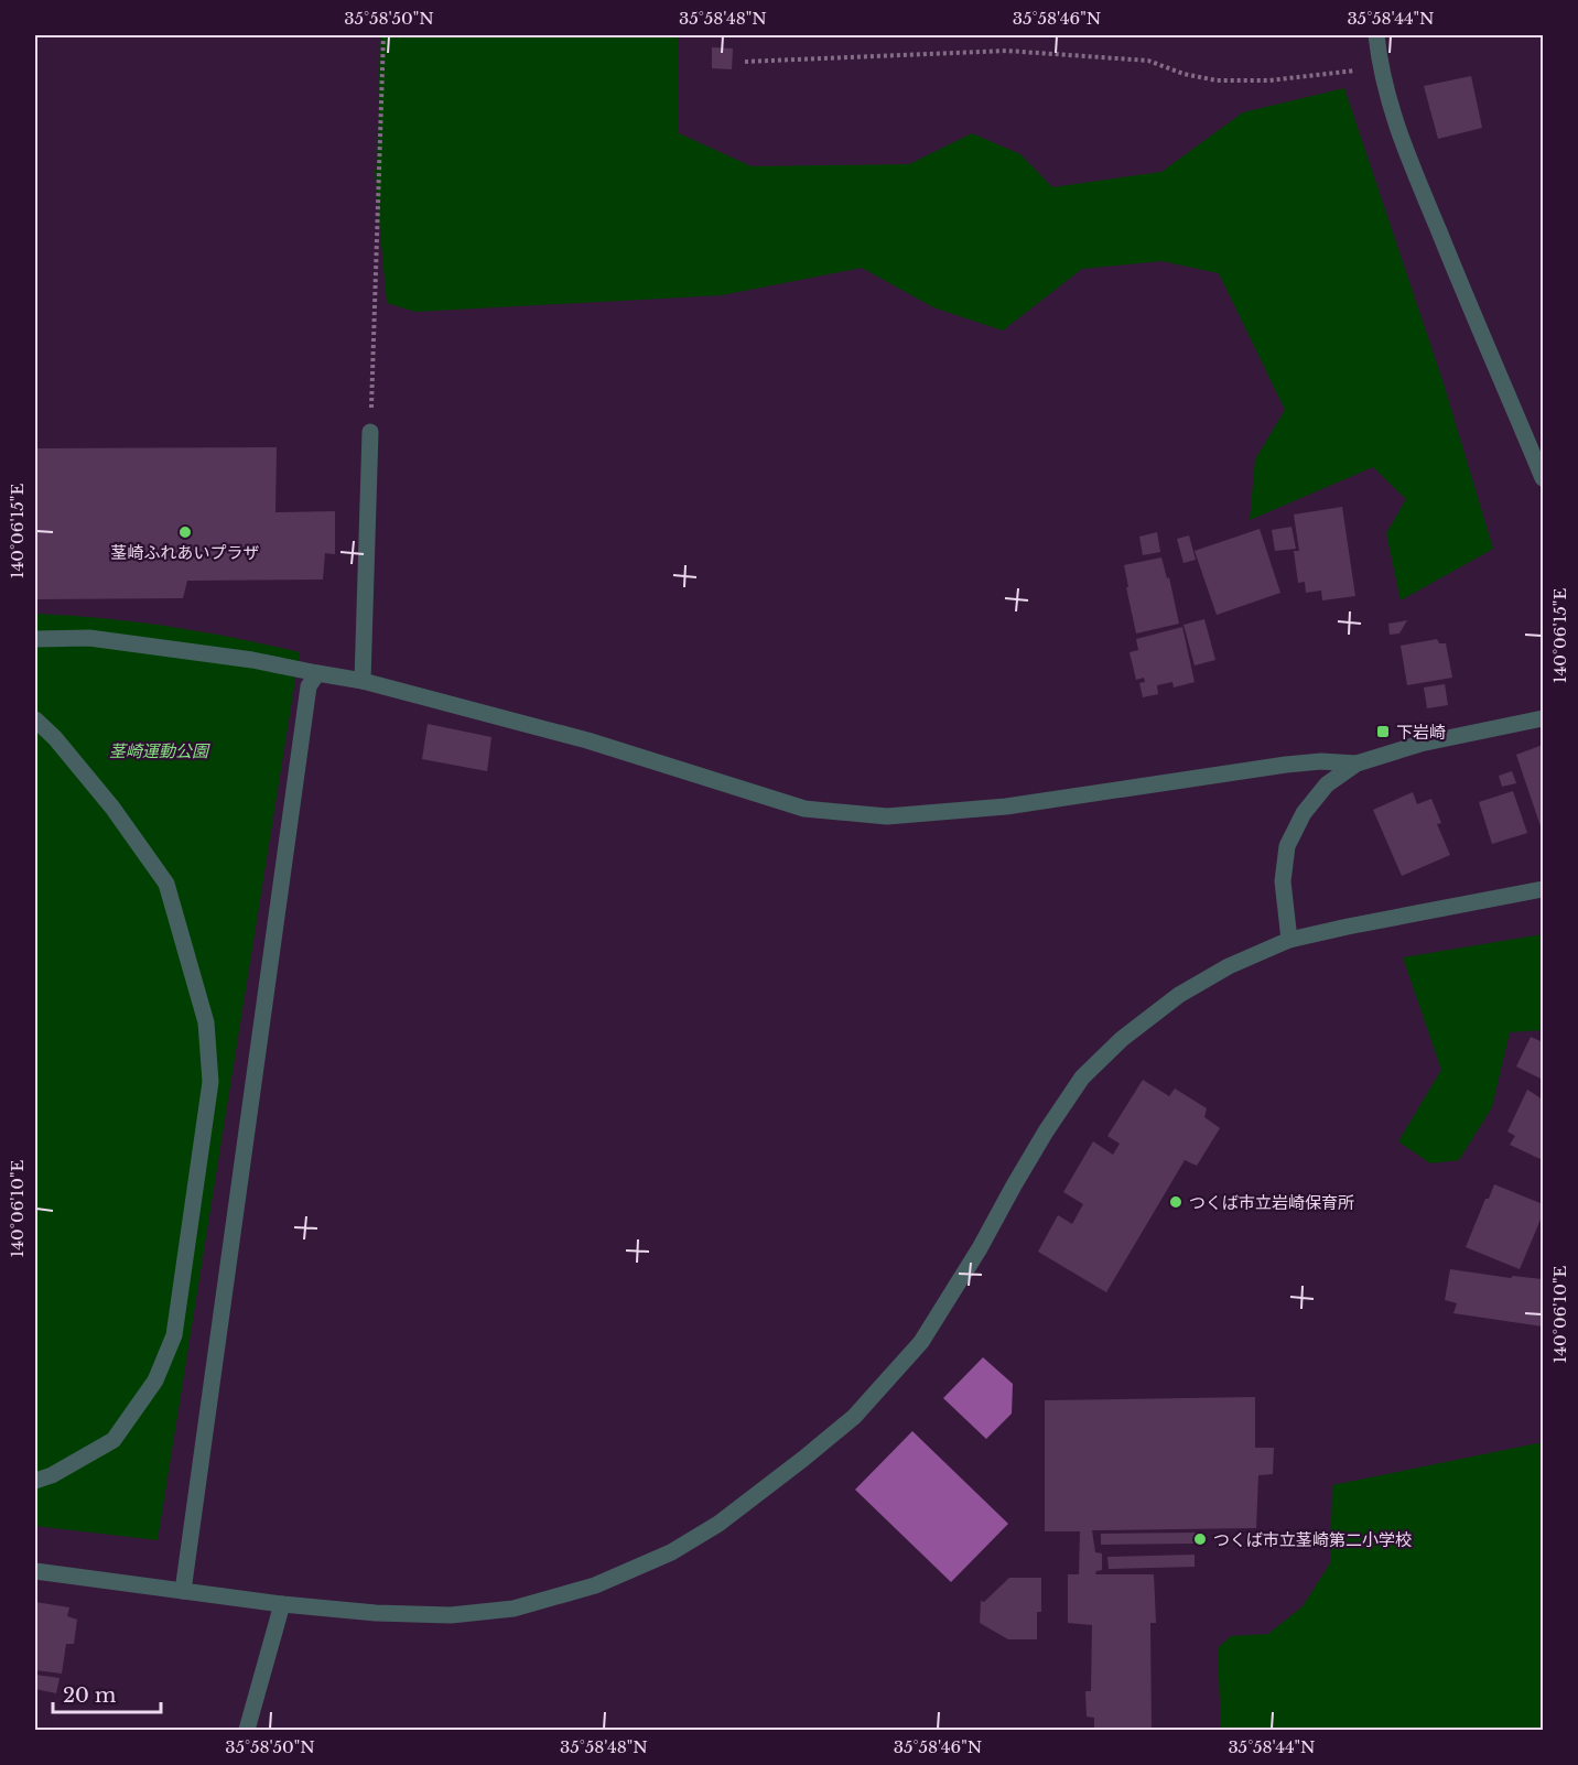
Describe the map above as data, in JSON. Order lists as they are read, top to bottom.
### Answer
{
  "parks": ["茎崎運動公園"],
  "places": {
    "other": ["茎崎ふれあいプラザ", "つくば市立岩崎保育所", "つくば市立茎崎第二小学校"],
    "transit": ["下岩崎"]
  },
  "scale_bar": "20 m",
  "coordinates": [
    "35°58'50\"N",
    "35°58'48\"N",
    "35°58'46\"N",
    "35°58'44\"N",
    "140°06'15\"E",
    "140°06'10\"E"
  ]
}
